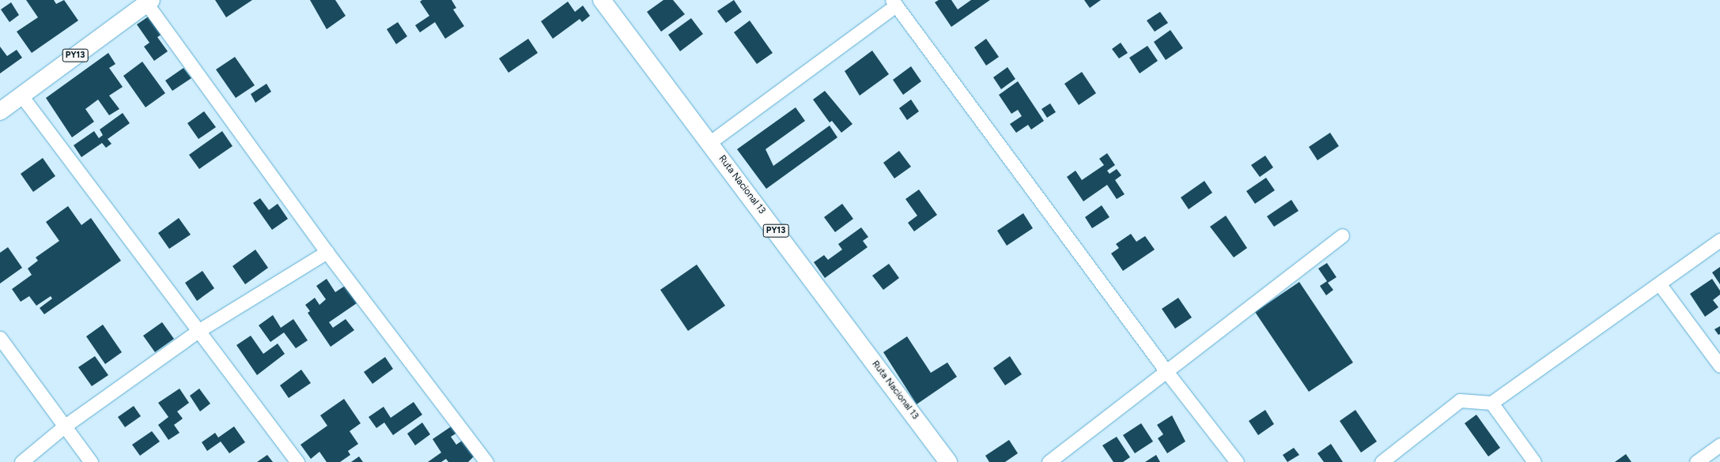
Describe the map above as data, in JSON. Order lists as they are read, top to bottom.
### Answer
{
  "streets": {
    "highway": ["PY13", "Ruta Nacional 13"]
  }
}
